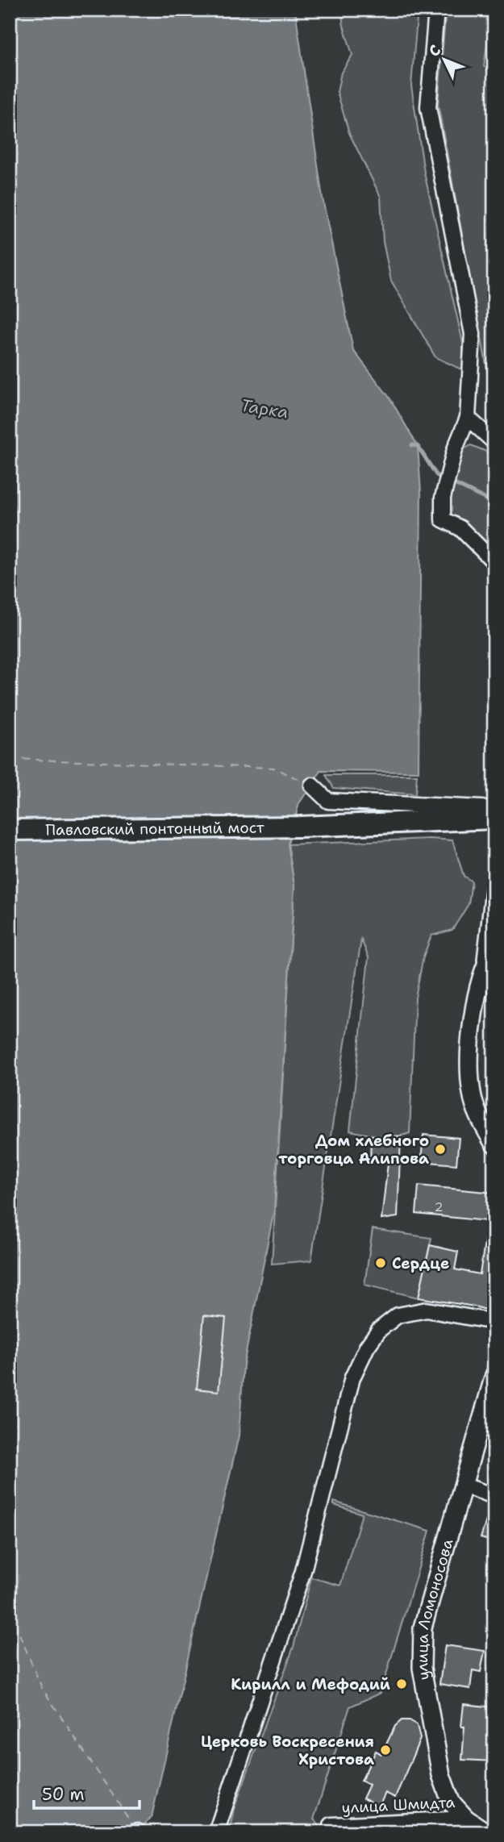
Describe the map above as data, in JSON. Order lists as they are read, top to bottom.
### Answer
{
  "streets": {
    "main road": ["Павловский понтонный мост"],
    "street": ["улица Ломоносова", "улица Шмидта"]
  },
  "crossings": [
    ["улица Ломоносова", "улица Шмидта"]
  ],
  "water": ["Тарка"],
  "places": [
    "Дом хлебного торговца Алипова",
    "Сердце",
    "Кирилл и Мефодий",
    "Церковь Воскресения Христова"
  ],
  "house_numbers": ["2"],
  "scale_bar": "50 m",
  "north": "top left"
}
